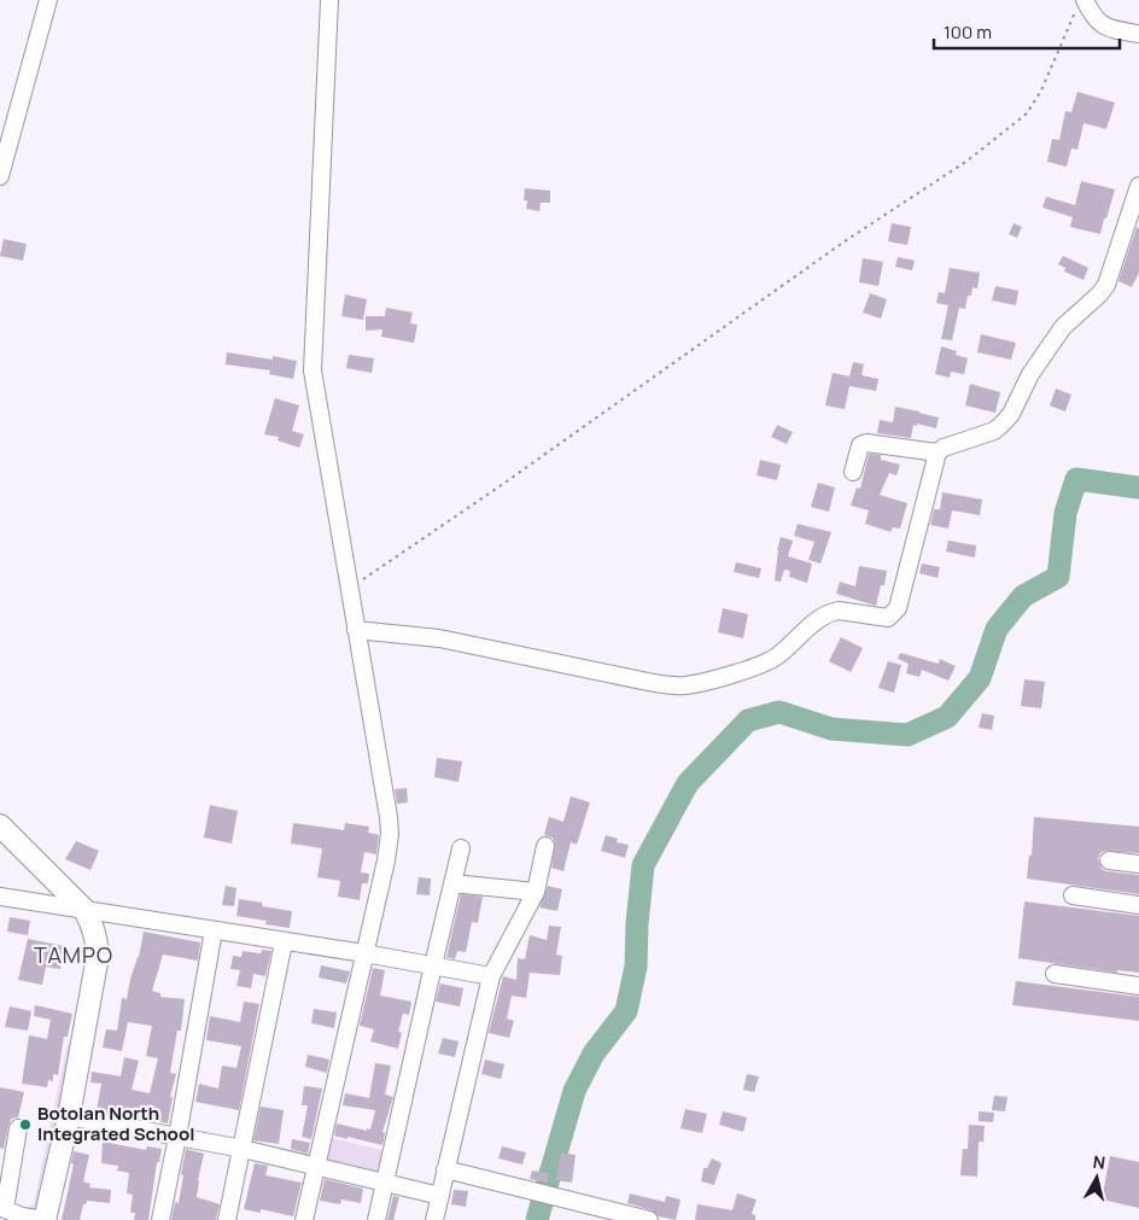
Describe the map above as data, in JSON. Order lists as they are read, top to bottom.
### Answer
{
  "districts": ["TAMPO"],
  "places": ["Botolan North Integrated School"],
  "scale_bar": "100 m",
  "north": "top"
}
